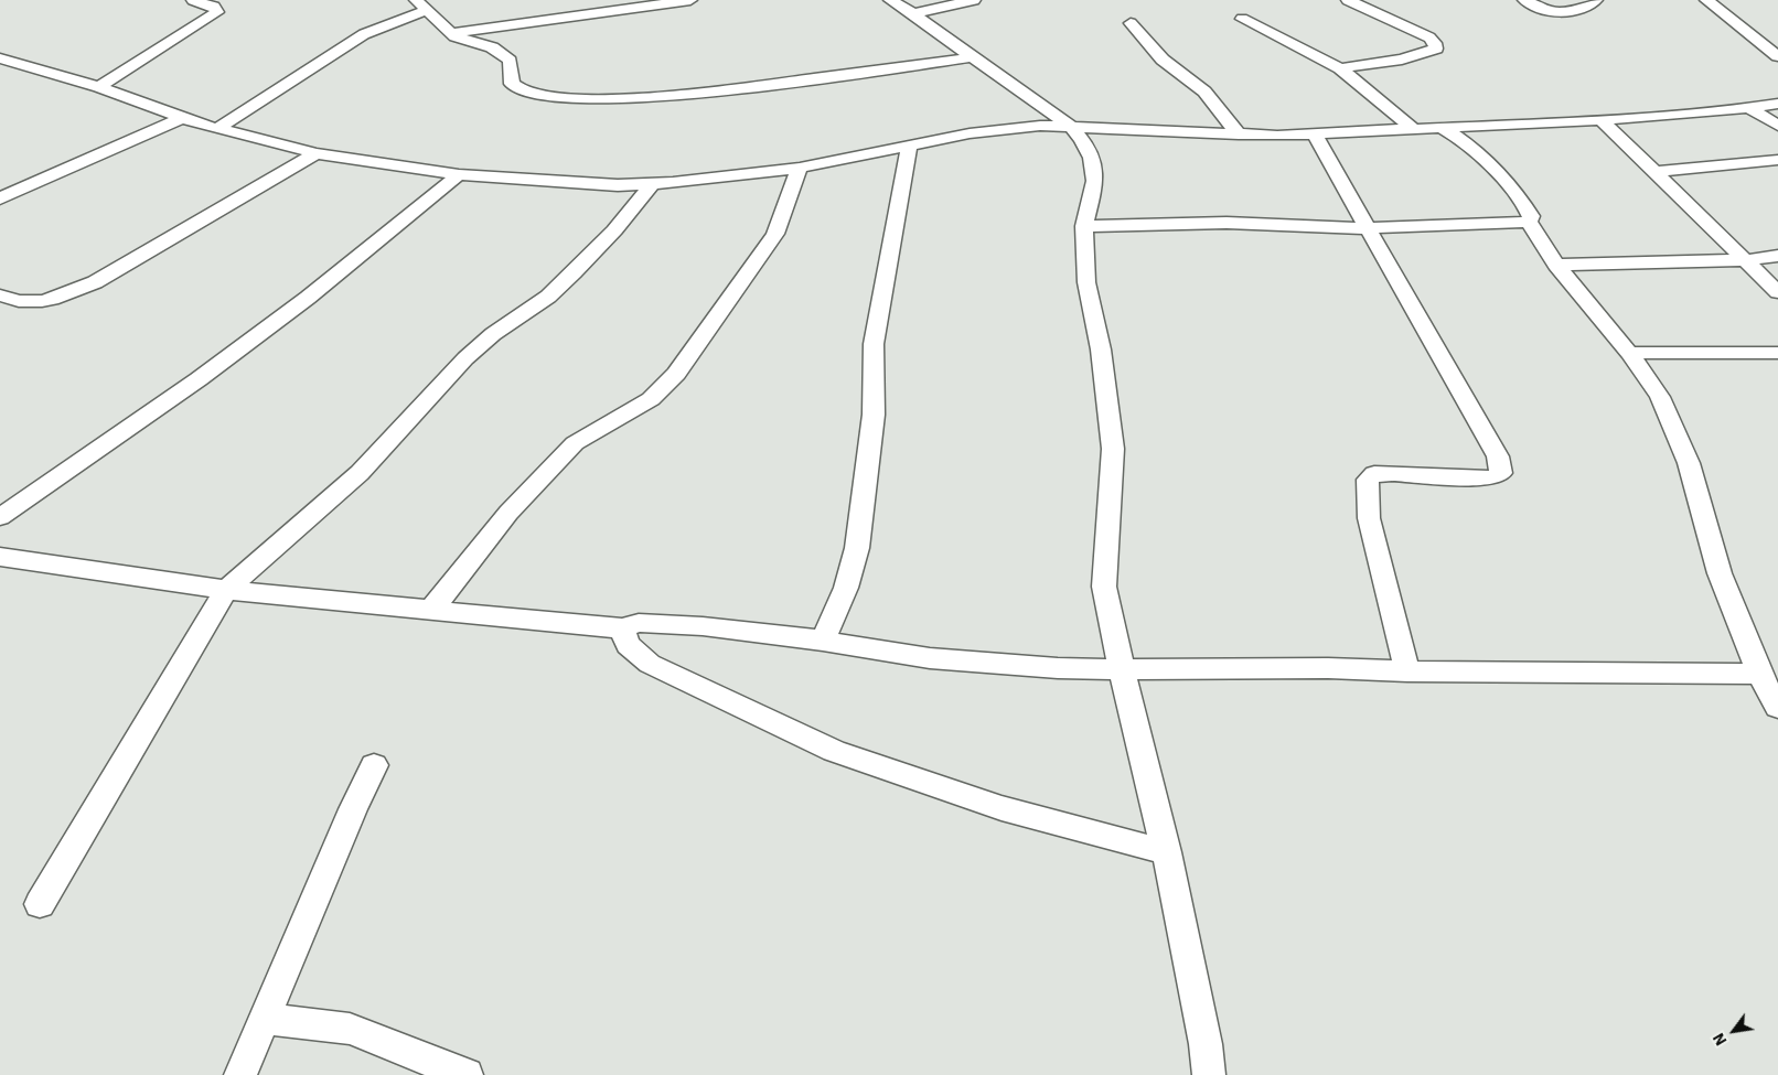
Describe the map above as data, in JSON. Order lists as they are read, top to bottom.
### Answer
{
  "north": "bottom left"
}
